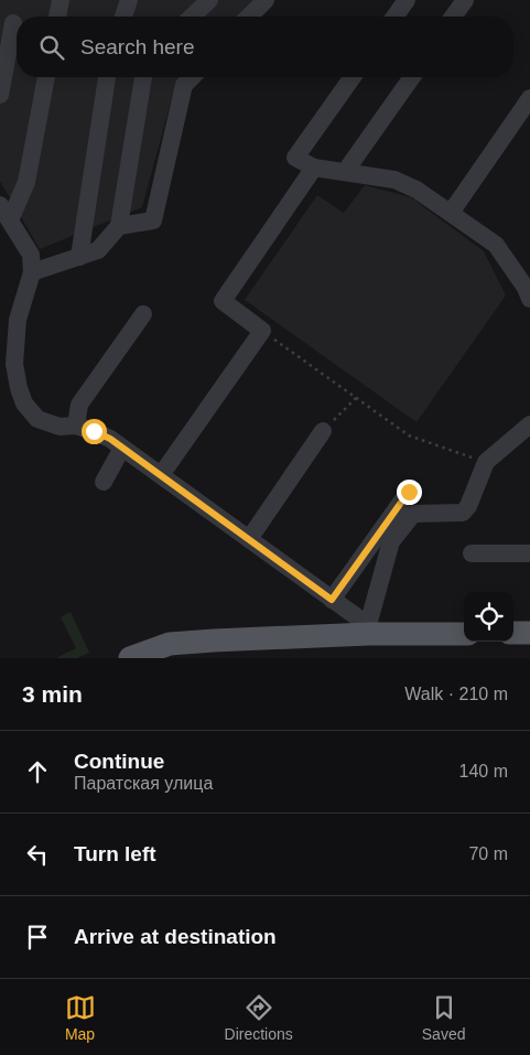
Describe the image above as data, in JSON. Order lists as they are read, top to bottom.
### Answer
{
  "page": {
    "search": "Search here",
    "heading": ["3 min", "Walk · 210 m"],
    "list": [
      ["Continue", "Паратская улица", "140 m"],
      ["Turn left", "70 m"],
      "Arrive at destination"
    ],
    "nav": ["Map", "Directions", "Saved"]
  }
}
